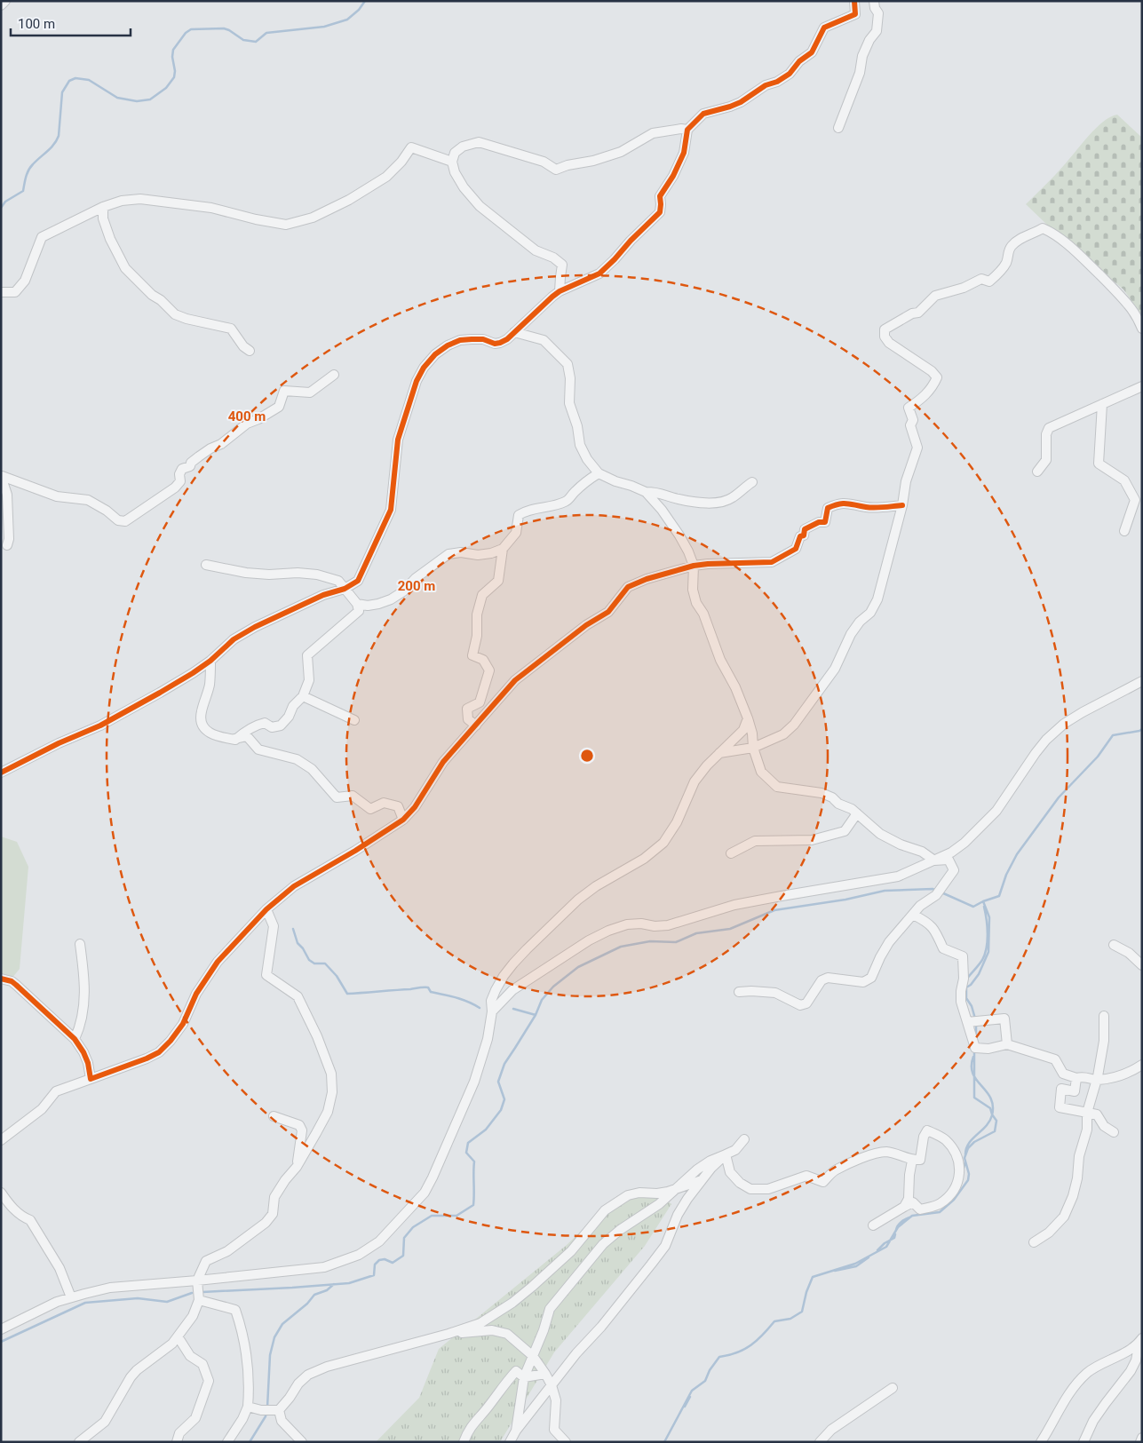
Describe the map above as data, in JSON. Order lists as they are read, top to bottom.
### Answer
{
  "scale_bar": "100 m",
  "rings": ["400 m", "200 m"]
}
